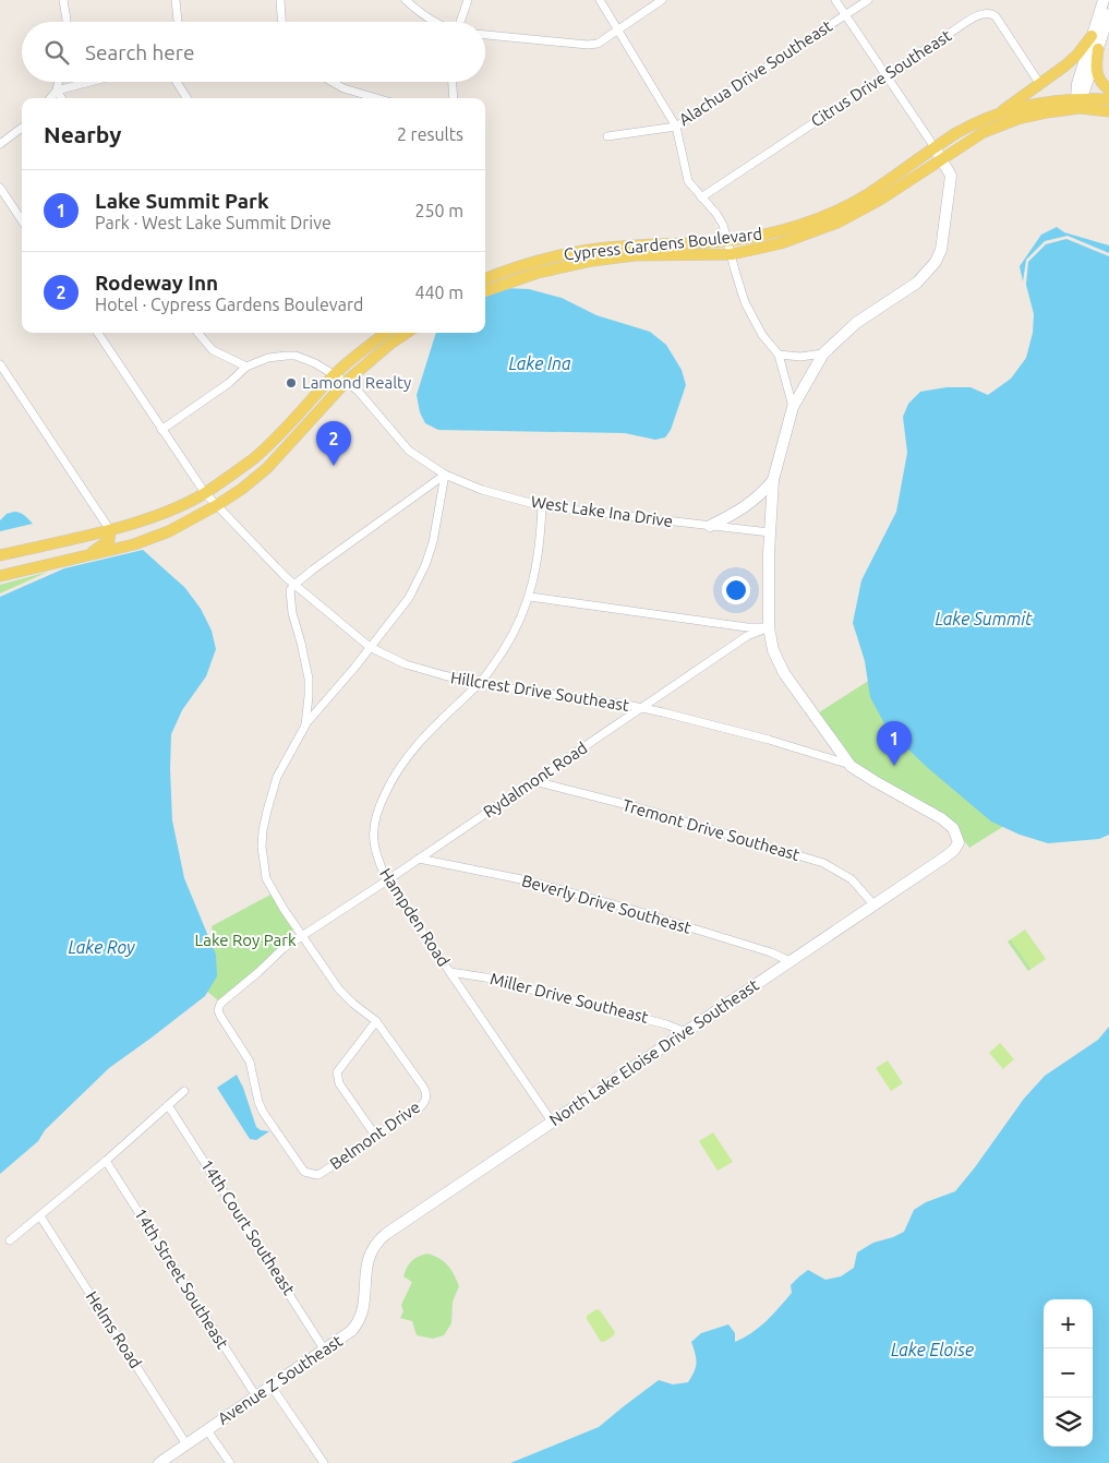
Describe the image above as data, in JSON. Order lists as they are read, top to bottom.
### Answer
{
  "streets": {
    "main road": ["Cypress Gardens Boulevard"],
    "street": [
      "Alachua Drive Southeast",
      "Citrus Drive Southeast",
      "West Lake Ina Drive",
      "Hillcrest Drive Southeast",
      "Rydalmont Road",
      "Tremont Drive Southeast",
      "Beverly Drive Southeast",
      "Hampden Road",
      "Miller Drive Southeast",
      "North Lake Eloise Drive Southeast",
      "Belmont Drive",
      "14th Court Southeast",
      "14th Street Southeast",
      "Helms Road",
      "Avenue Z Southeast"
    ]
  },
  "crossings": [
    ["West Lake Ina Drive", "Hampden Road"],
    ["West Lake Ina Drive", "Belmont Drive"],
    ["Hillcrest Drive Southeast", "Rydalmont Road"],
    ["Hillcrest Drive Southeast", "Hampden Road"],
    ["Hillcrest Drive Southeast", "North Lake Eloise Drive Southeast"],
    ["Hillcrest Drive Southeast", "Belmont Drive"],
    ["Rydalmont Road", "Tremont Drive Southeast"],
    ["Rydalmont Road", "Beverly Drive Southeast"],
    ["Rydalmont Road", "Hampden Road"],
    ["Rydalmont Road", "Belmont Drive"],
    ["Tremont Drive Southeast", "North Lake Eloise Drive Southeast"],
    ["Beverly Drive Southeast", "North Lake Eloise Drive Southeast"],
    ["Hampden Road", "Miller Drive Southeast"],
    ["Hampden Road", "North Lake Eloise Drive Southeast"],
    ["Miller Drive Southeast", "North Lake Eloise Drive Southeast"],
    ["North Lake Eloise Drive Southeast", "Avenue Z Southeast"],
    ["14th Court Southeast", "Avenue Z Southeast"],
    ["14th Street Southeast", "Avenue Z Southeast"],
    ["Helms Road", "Avenue Z Southeast"]
  ],
  "water": [
    "Lake Ina",
    "Lake Summit",
    "Lake Roy",
    "Lake Eloise"
  ],
  "parks": ["Lake Roy Park"],
  "places": ["Lamond Realty"],
  "page": {
    "search": "Search here",
    "heading": ["Nearby", "2 results"],
    "list": [
      {
        "mark": "1",
        "name": "Lake Summit Park",
        "note": "Park · West Lake Summit Drive",
        "value": "250 m"
      },
      {
        "mark": "2",
        "name": "Rodeway Inn",
        "note": "Hotel · Cypress Gardens Boulevard",
        "value": "440 m"
      }
    ],
    "pins": ["2", "1"],
    "map_buttons": ["+", "−"]
  }
}
